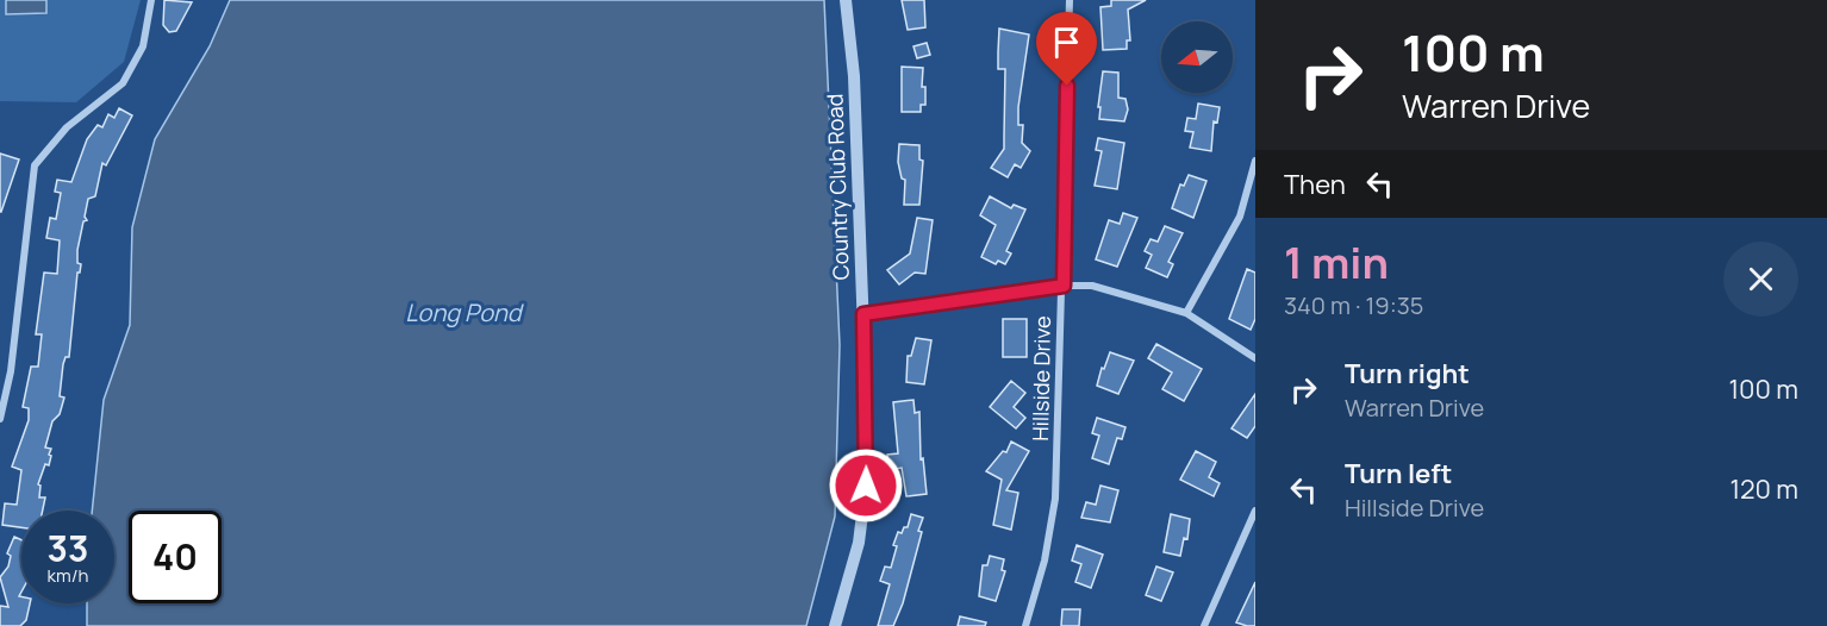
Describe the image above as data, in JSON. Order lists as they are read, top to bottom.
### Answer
{
  "streets": {
    "street": ["Country Club Road", "Hillside Drive"]
  },
  "water": ["Long Pond"],
  "north": "left",
  "page": {
    "turn": ["100 m", "Warren Drive"],
    "then": "Then",
    "heading": ["1 min", "340 m · 19:35"],
    "list": [
      {
        "name": "Turn right",
        "note": "Warren Drive",
        "value": "100 m"
      },
      {
        "name": "Turn left",
        "note": "Hillside Drive",
        "value": "120 m"
      }
    ],
    "speed": "33 km/h",
    "limit": "40"
  }
}
